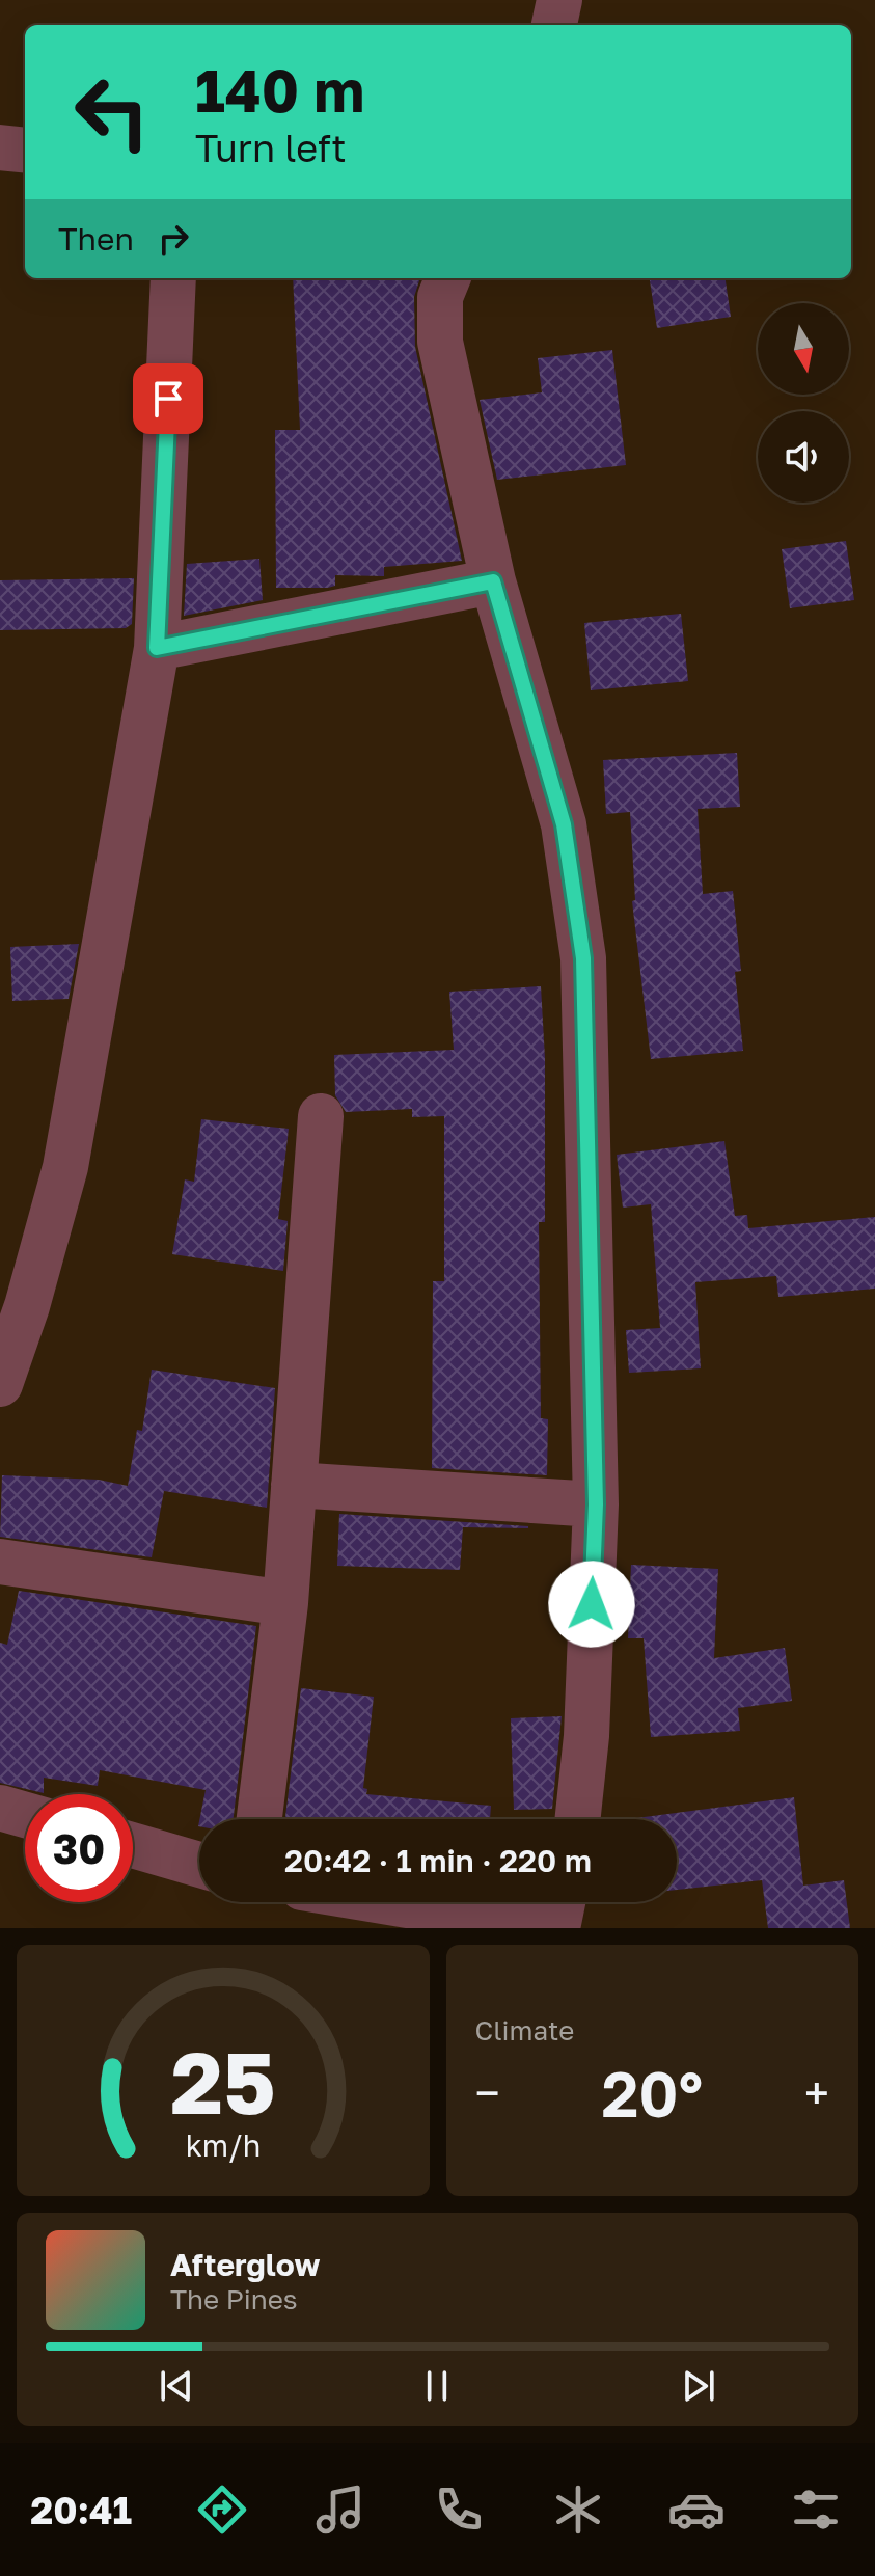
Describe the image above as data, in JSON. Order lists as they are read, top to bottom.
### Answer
{
  "north": "bottom",
  "page": {
    "turn": ["140 m", "Turn left"],
    "then": "Then",
    "limit": "30",
    "trip": "20:42 · 1 min · 220 m",
    "tile": "Climate",
    "heat": ["−", "20°", "+"],
    "song": ["Afterglow", "The Pines"],
    "tabs": "20:41",
    "gauge": ["25", "km/h"]
  }
}
